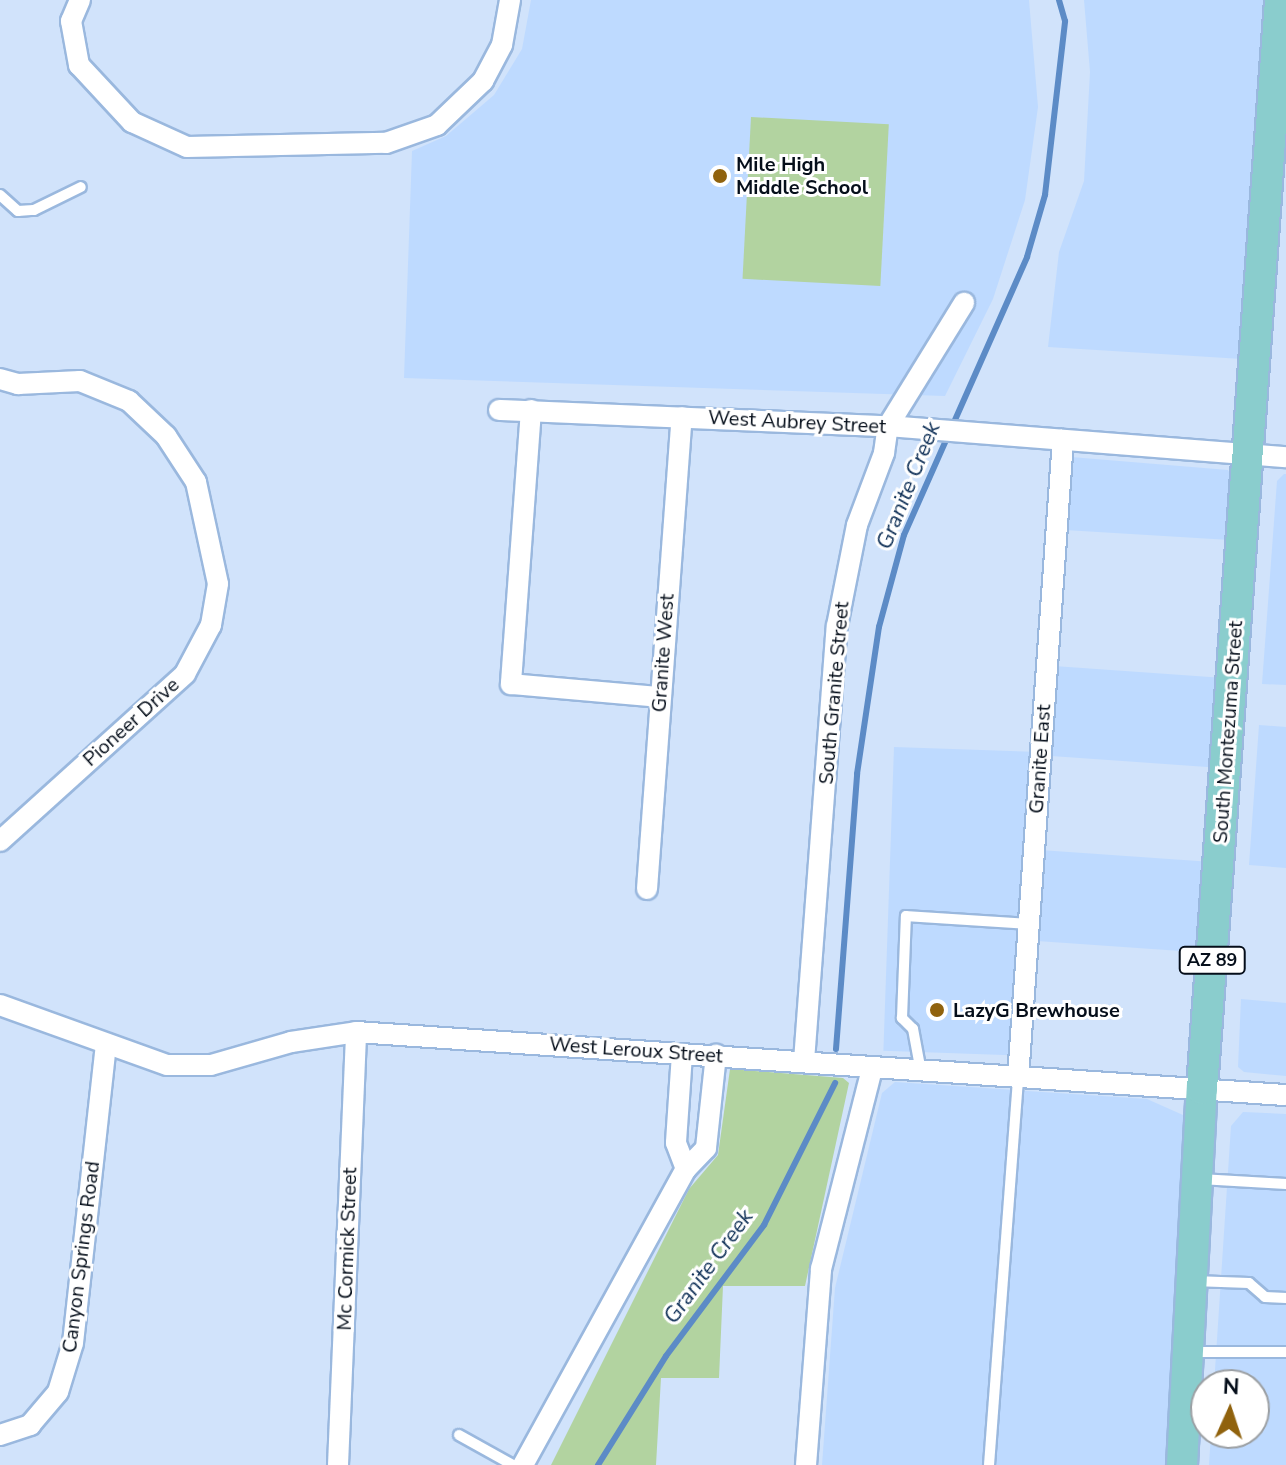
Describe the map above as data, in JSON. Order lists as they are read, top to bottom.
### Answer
{
  "streets": {
    "main road": ["South Montezuma Street", "AZ 89"],
    "street": [
      "West Aubrey Street",
      "Granite West",
      "South Granite Street",
      "Pioneer Drive",
      "Granite East",
      "West Leroux Street",
      "Mc Cormick Street",
      "Canyon Springs Road"
    ]
  },
  "crossings": [
    ["West Aubrey Street", "Granite West"],
    ["West Aubrey Street", "South Granite Street"],
    ["West Aubrey Street", "South Montezuma Street"],
    ["West Aubrey Street", "Granite East"],
    ["South Granite Street", "West Leroux Street"],
    ["South Montezuma Street", "West Leroux Street"],
    ["Granite East", "West Leroux Street"],
    ["West Leroux Street", "Mc Cormick Street"],
    ["West Leroux Street", "Canyon Springs Road"]
  ],
  "water": ["Granite Creek"],
  "places": ["Mile High Middle School", "LazyG Brewhouse"],
  "north": "top"
}
